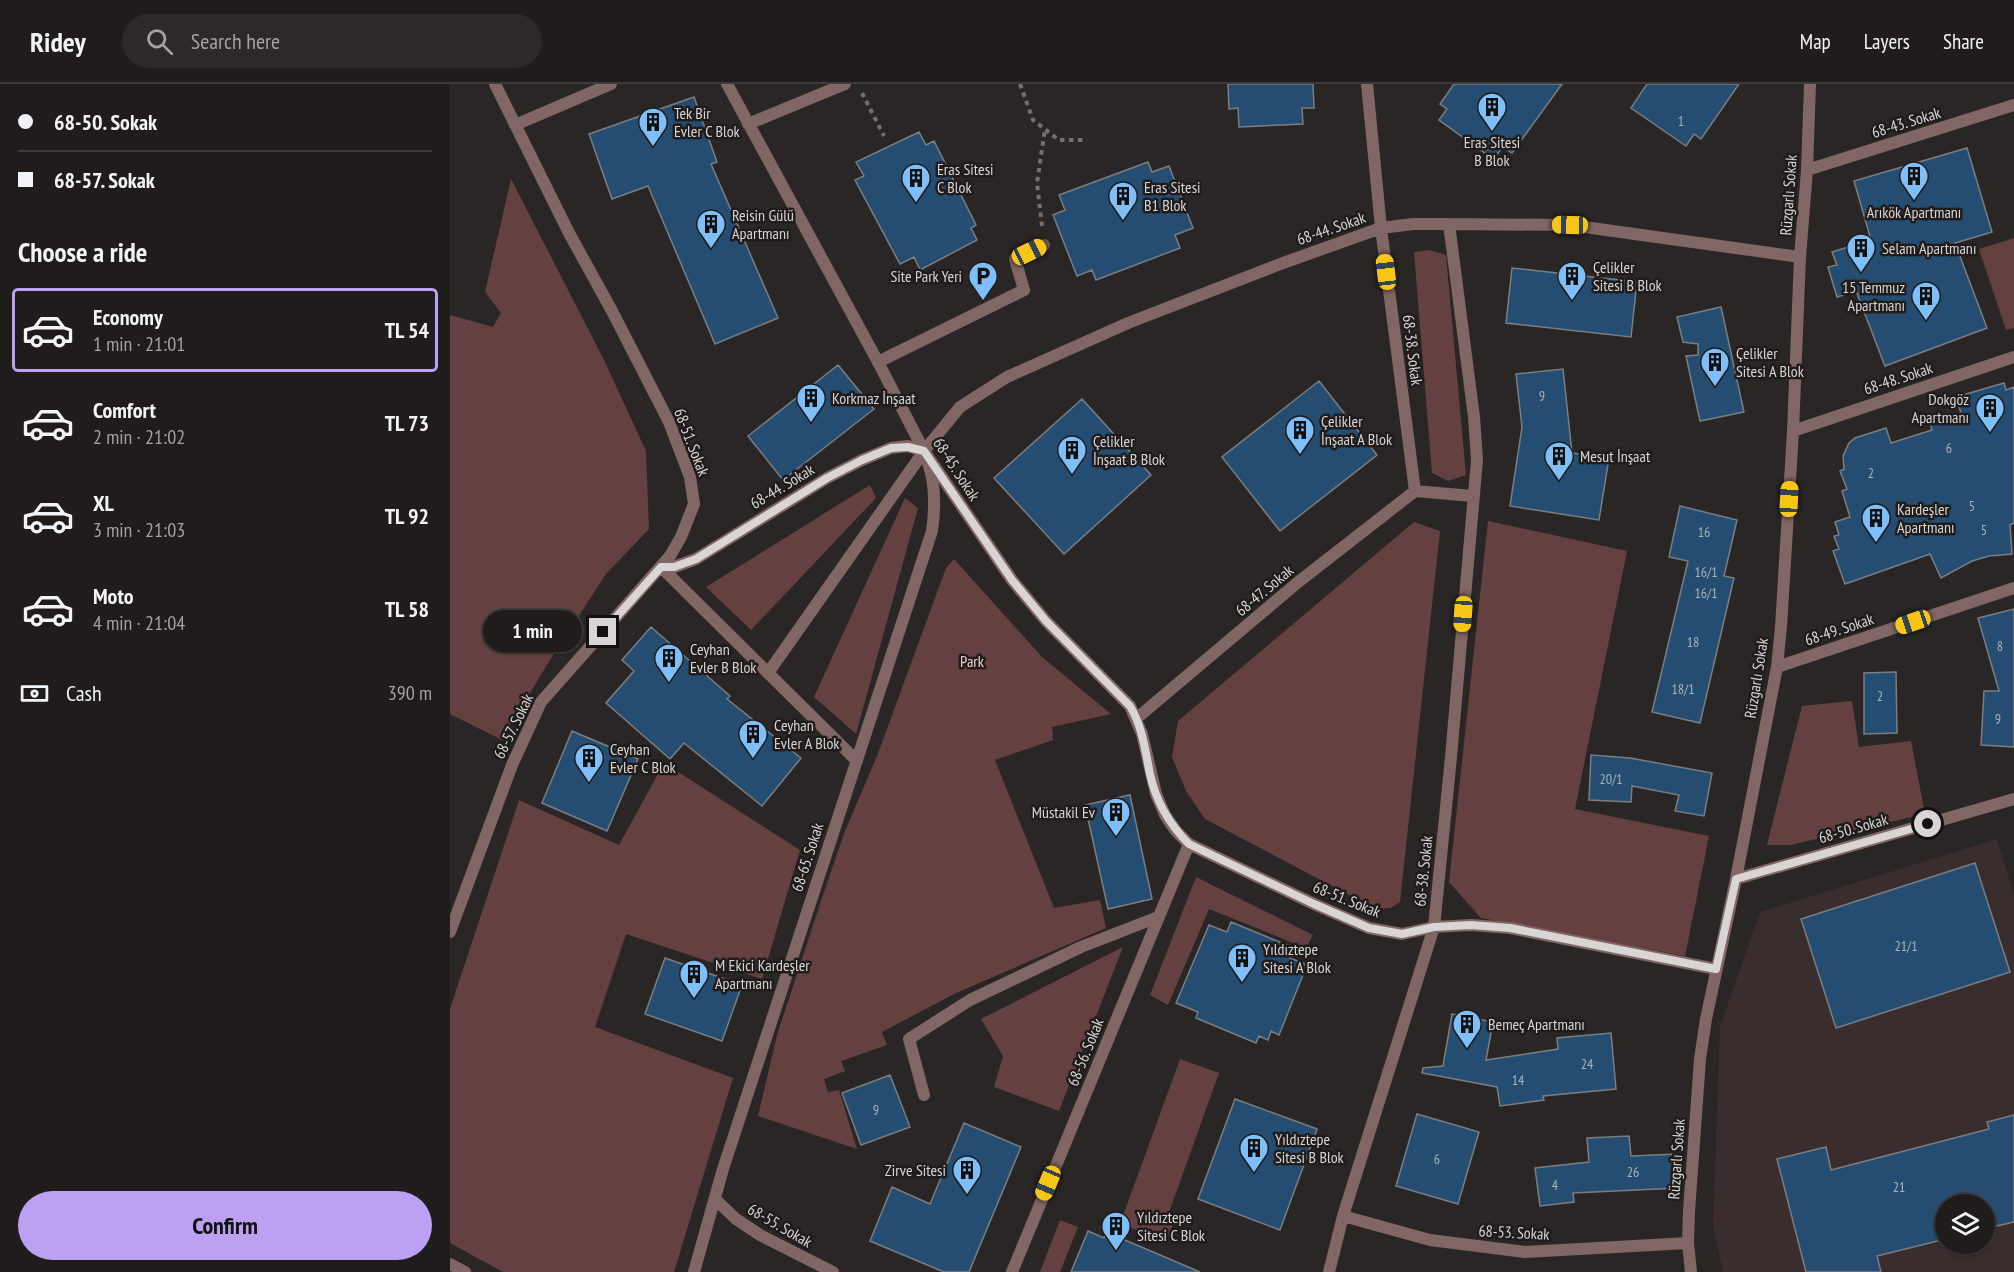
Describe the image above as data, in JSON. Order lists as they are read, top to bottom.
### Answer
{
  "streets": {
    "street": [
      "68-43. Sokak",
      "Rüzgarlı Sokak",
      "68-44. Sokak",
      "68-38. Sokak",
      "68-48. Sokak",
      "68-51. Sokak",
      "68-45. Sokak",
      "68-47. Sokak",
      "68-49. Sokak",
      "68-57. Sokak",
      "68-50. Sokak",
      "68-65. Sokak",
      "68-56. Sokak",
      "68-55. Sokak",
      "68-53. Sokak"
    ]
  },
  "crossings": [
    ["68-43. Sokak", "Rüzgarlı Sokak"],
    ["Rüzgarlı Sokak", "68-44. Sokak"],
    ["Rüzgarlı Sokak", "68-48. Sokak"],
    ["Rüzgarlı Sokak", "68-51. Sokak"],
    ["Rüzgarlı Sokak", "68-49. Sokak"],
    ["Rüzgarlı Sokak", "68-50. Sokak"],
    ["Rüzgarlı Sokak", "68-53. Sokak"],
    ["68-44. Sokak", "68-38. Sokak"],
    ["68-44. Sokak", "68-51. Sokak"],
    ["68-44. Sokak", "68-45. Sokak"],
    ["68-44. Sokak", "68-57. Sokak"],
    ["68-44. Sokak", "68-65. Sokak"],
    ["68-38. Sokak", "68-51. Sokak"],
    ["68-38. Sokak", "68-47. Sokak"],
    ["68-38. Sokak", "68-53. Sokak"],
    ["68-51. Sokak", "68-45. Sokak"],
    ["68-51. Sokak", "68-57. Sokak"],
    ["68-51. Sokak", "68-56. Sokak"],
    ["68-45. Sokak", "68-47. Sokak"],
    ["68-45. Sokak", "68-65. Sokak"],
    ["68-45. Sokak", "68-56. Sokak"],
    ["68-65. Sokak", "68-55. Sokak"]
  ],
  "parks": ["Park"],
  "places": {
    "building": [
      "Eras Sitesi B Blok",
      "Tek Bir Evler C Blok",
      "Arıkök Apartmanı",
      "Eras Sitesi C Blok",
      "Eras Sitesi B1 Blok",
      "Reisin Gülü Apartmanı",
      "Selam Apartmanı",
      "Çelikler Sitesi B Blok",
      "15 Temmuz Apartmanı",
      "Çelikler Sitesi A Blok",
      "Korkmaz İnşaat",
      "Dokgöz Apartmanı",
      "Çelikler İnşaat A Blok",
      "Çelikler İnşaat B Blok",
      "Mesut İnşaat",
      "Kardeşler Apartmanı",
      "Ceyhan Evler B Blok",
      "Ceyhan Evler A Blok",
      "Ceyhan Evler C Blok",
      "Müstakil Ev",
      "Yıldıztepe Sitesi A Blok",
      "M Ekici Kardeşler Apartmanı",
      "Bemeç Apartmanı",
      "Yıldıztepe Sitesi B Blok",
      "Zirve Sitesi",
      "Yıldıztepe Sitesi C Blok"
    ],
    "parking": ["Site Park Yeri"]
  },
  "house_numbers": [
    "1",
    "9",
    "6",
    "2",
    "5",
    "5",
    "16",
    "16/1",
    "16/1",
    "18",
    "8",
    "18/1",
    "2",
    "9",
    "20/1",
    "21/1",
    "24",
    "14",
    "9",
    "6",
    "26",
    "4",
    "21"
  ],
  "page": {
    "header": "Ridey",
    "search": "Search here",
    "nav": ["Map", "Layers", "Share"],
    "banner": ["68-50. Sokak", "68-57. Sokak"],
    "heading": "Choose a ride",
    "list": [
      {
        "name": "Economy",
        "note": "1 min · 21:01",
        "value": "TL 54"
      },
      {
        "name": "Comfort",
        "note": "2 min · 21:02",
        "value": "TL 73"
      },
      {
        "name": "XL",
        "note": "3 min · 21:03",
        "value": "TL 92"
      },
      {
        "name": "Moto",
        "note": "4 min · 21:04",
        "value": "TL 58"
      }
    ],
    "bubble": "1 min",
    "pay": ["Cash", "390 m"],
    "buttons": "Confirm"
  }
}
